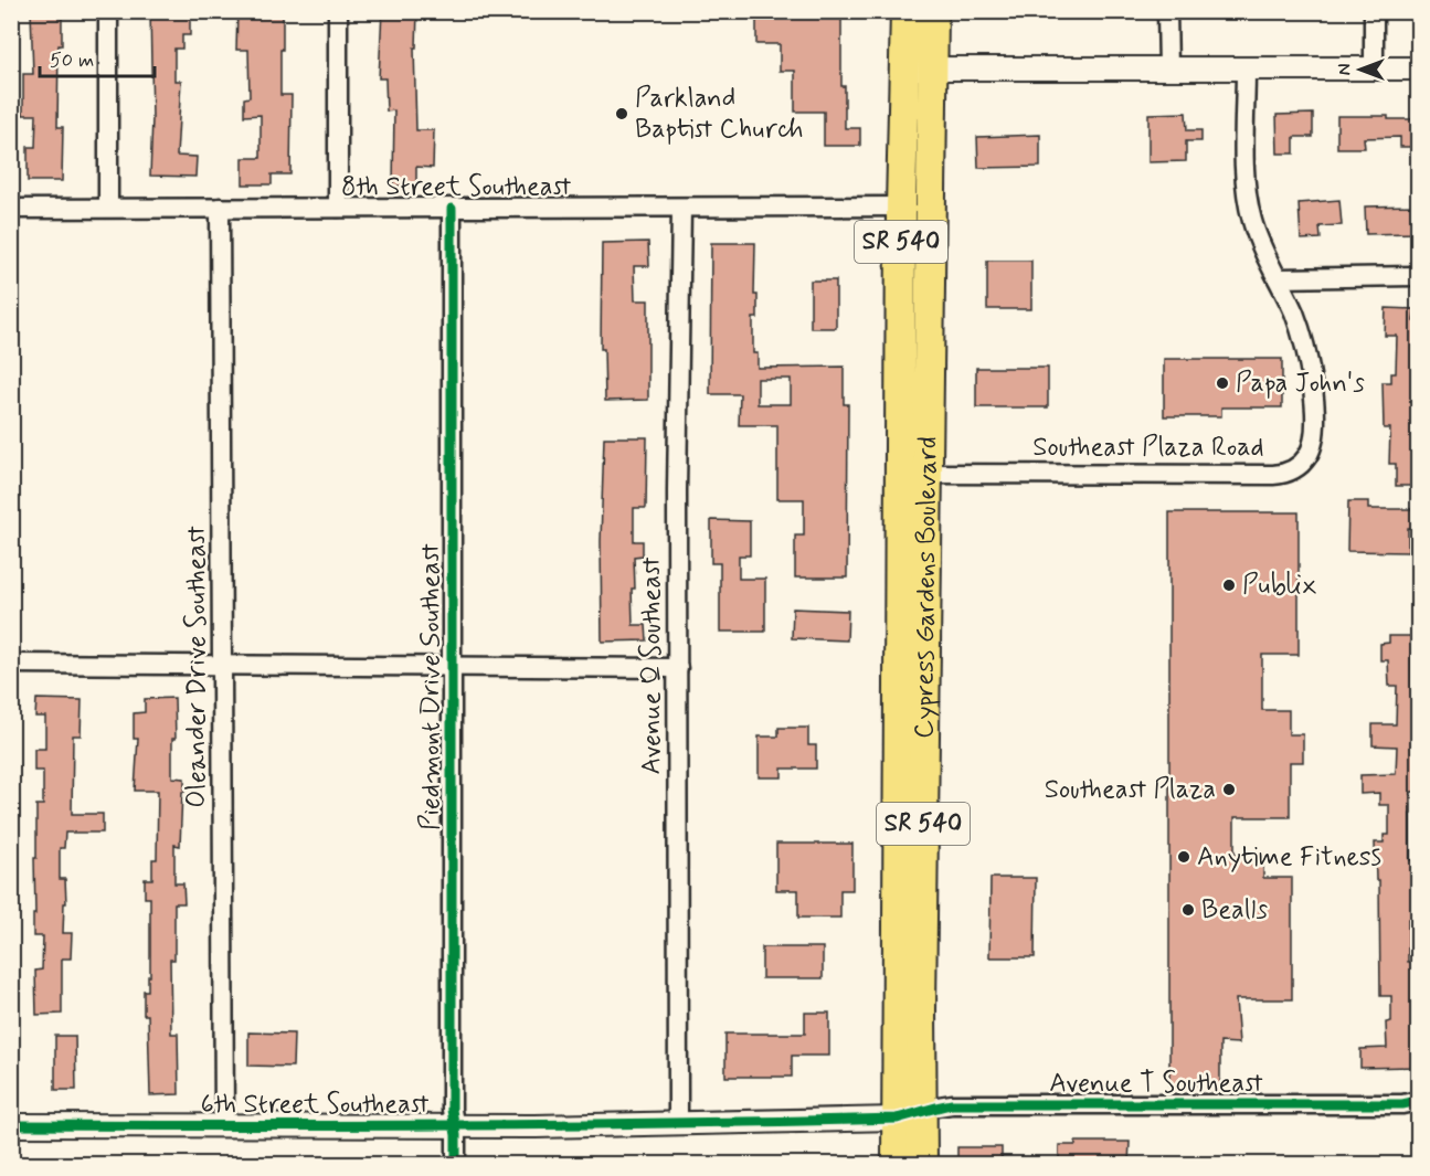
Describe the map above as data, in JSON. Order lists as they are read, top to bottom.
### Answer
{
  "streets": {
    "main road": ["SR 540", "Cypress Gardens Boulevard"],
    "street": [
      "8th Street Southeast",
      "Southeast Plaza Road",
      "Avenue Q Southeast",
      "Oleander Drive Southeast",
      "Piedmont Drive Southeast",
      "Avenue T Southeast",
      "6th Street Southeast"
    ]
  },
  "crossings": [
    ["8th Street Southeast", "Cypress Gardens Boulevard"],
    ["8th Street Southeast", "Avenue Q Southeast"],
    ["8th Street Southeast", "Oleander Drive Southeast"],
    ["8th Street Southeast", "Piedmont Drive Southeast"],
    ["Southeast Plaza Road", "Cypress Gardens Boulevard"],
    ["Cypress Gardens Boulevard", "Avenue T Southeast"],
    ["Cypress Gardens Boulevard", "6th Street Southeast"],
    ["Avenue Q Southeast", "6th Street Southeast"],
    ["Oleander Drive Southeast", "6th Street Southeast"],
    ["Piedmont Drive Southeast", "6th Street Southeast"],
    ["Avenue T Southeast", "6th Street Southeast"]
  ],
  "places": [
    "Parkland Baptist Church",
    "Papa John's",
    "Publix",
    "Southeast Plaza",
    "Anytime Fitness",
    "Bealls"
  ],
  "scale_bar": "50 m",
  "north": "left"
}
